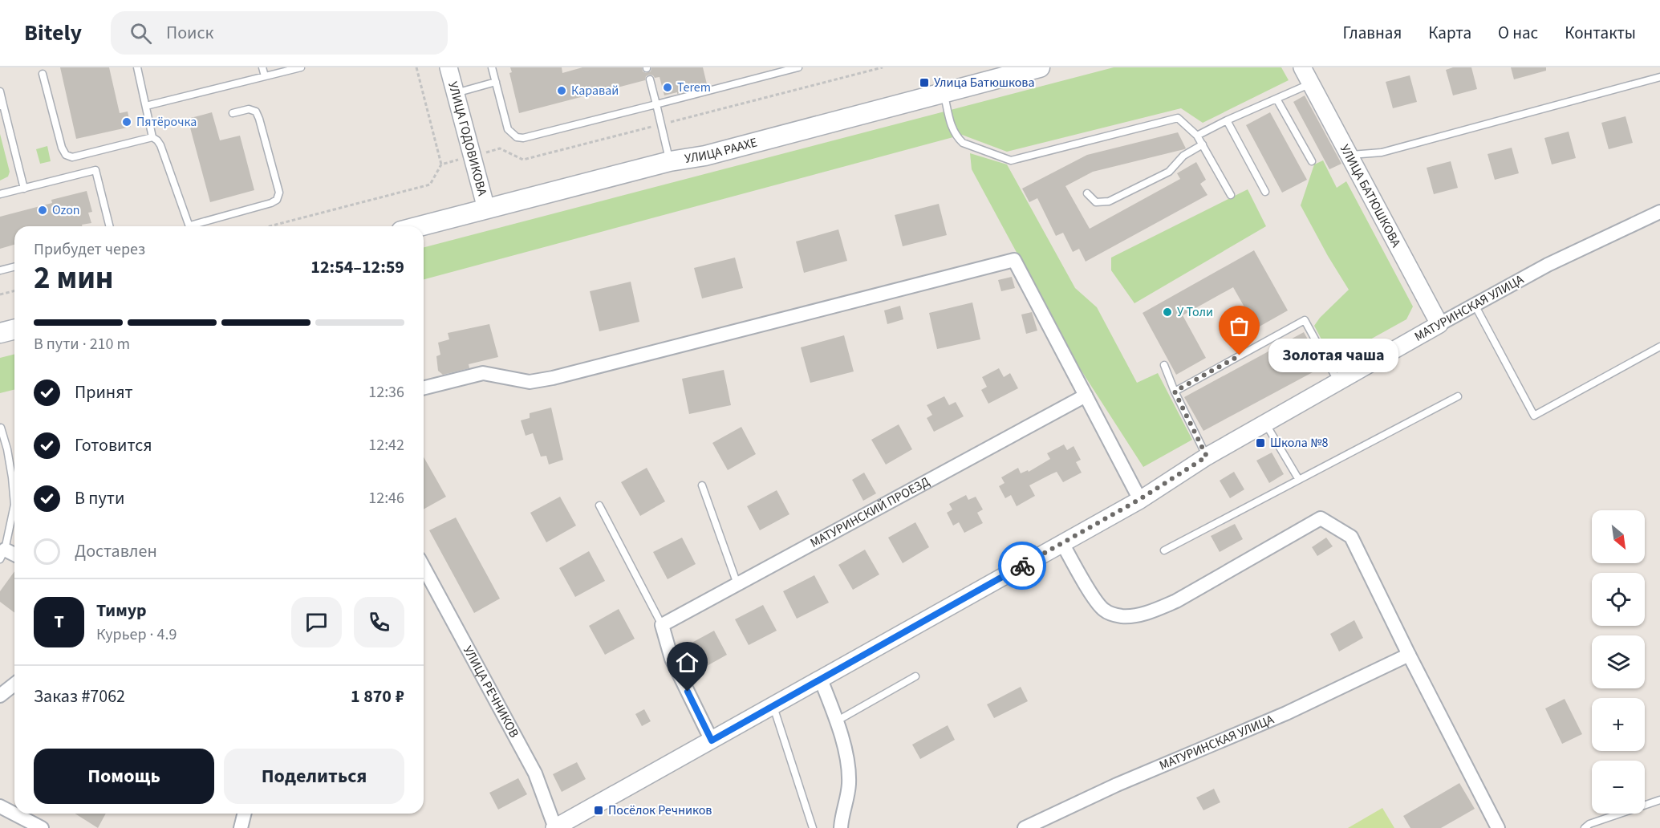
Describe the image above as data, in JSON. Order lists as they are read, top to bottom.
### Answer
{
  "streets": {
    "main road": ["УЛИЦА РААХЕ"],
    "street": [
      "УЛИЦА ГОДОВИКОВА",
      "УЛИЦА БАТЮШКОВА",
      "МАТУРИНСКАЯ УЛИЦА",
      "МАТУРИНСКИЙ ПРОЕЗД",
      "УЛИЦА РЕЧНИКОВ"
    ]
  },
  "crossings": [
    ["УЛИЦА ГОДОВИКОВА", "УЛИЦА РААХЕ"],
    ["УЛИЦА БАТЮШКОВА", "МАТУРИНСКАЯ УЛИЦА"],
    ["МАТУРИНСКАЯ УЛИЦА", "УЛИЦА РЕЧНИКОВ"]
  ],
  "places": {
    "transit": ["Улица Батюшкова", "Школа №8", "Посёлок Речников"],
    "other": [
      "Terem",
      "Каравай",
      "Пятёрочка",
      "Ozon",
      "У Толи",
      "Золотая чаша"
    ]
  },
  "north": "bottom right",
  "page": {
    "header": "Bitely",
    "search": "Поиск",
    "nav": [
      "Главная",
      "Карта",
      "О нас",
      "Контакты"
    ],
    "heading": ["2 мин", "Прибудет через", "12:54–12:59"],
    "panel": [
      "Тимур",
      "Курьер · 4.9",
      "Заказ #7062",
      "1 870 ₽"
    ],
    "bar": "В пути · 210 m",
    "bubble": "Золотая чаша",
    "list": [
      ["Принят", "12:36"],
      ["Готовится", "12:42"],
      ["В пути", "12:46"],
      "Доставлен"
    ],
    "map_buttons": ["+", "−"],
    "round": "Т",
    "buttons": ["Помощь", "Поделиться"]
  }
}
